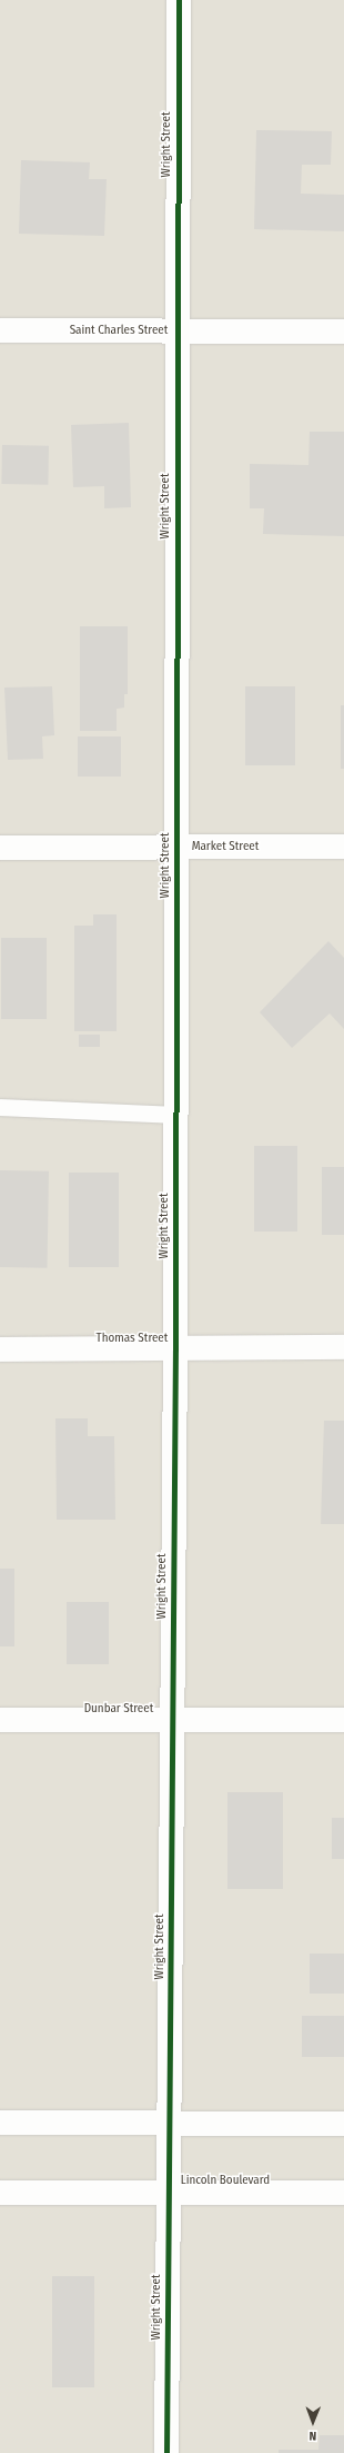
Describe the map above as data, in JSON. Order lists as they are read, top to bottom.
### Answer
{
  "streets": {
    "street": [
      "Wright Street",
      "Saint Charles Street",
      "Market Street",
      "Thomas Street",
      "Dunbar Street",
      "Lincoln Boulevard"
    ]
  },
  "crossings": [
    ["Wright Street", "Saint Charles Street"],
    ["Wright Street", "Market Street"],
    ["Wright Street", "Thomas Street"],
    ["Wright Street", "Dunbar Street"],
    ["Wright Street", "Lincoln Boulevard"]
  ],
  "north": "bottom"
}
